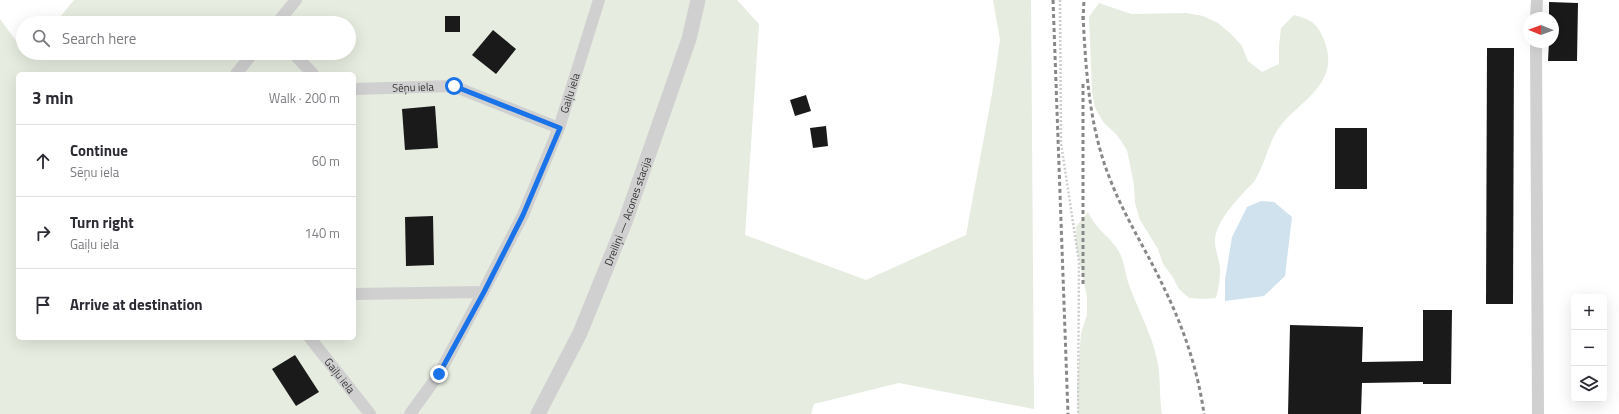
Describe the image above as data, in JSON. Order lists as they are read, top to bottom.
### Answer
{
  "streets": {
    "street": ["Sēņu iela", "Gaiļu iela", "Dreiliņi — Acones stacija"]
  },
  "crossings": [
    ["Sēņu iela", "Gaiļu iela"]
  ],
  "north": "left",
  "page": {
    "search": "Search here",
    "heading": ["3 min", "Walk · 200 m"],
    "list": [
      ["Continue", "Sēņu iela", "60 m"],
      ["Turn right", "Gaiļu iela", "140 m"],
      "Arrive at destination"
    ],
    "map_buttons": ["+", "−"]
  }
}
